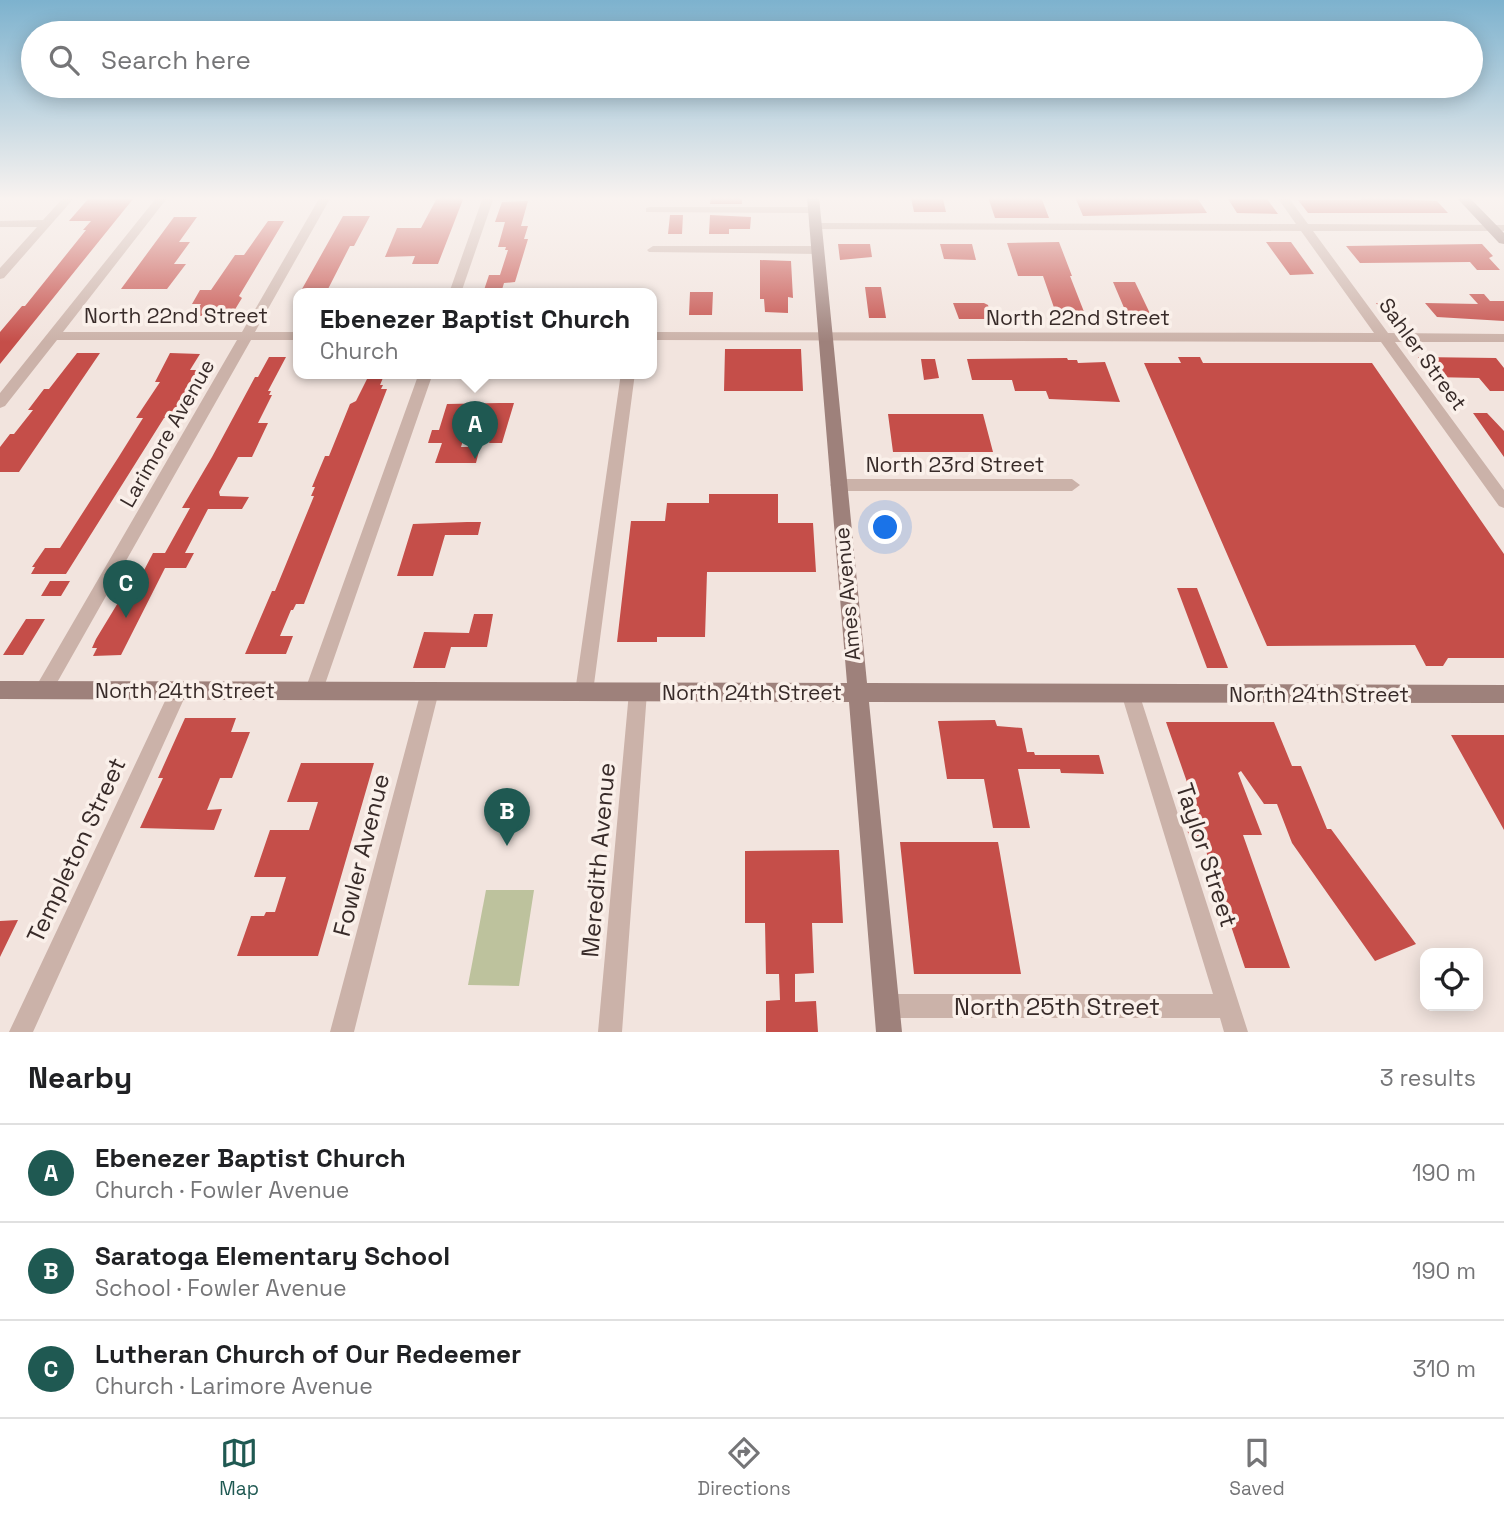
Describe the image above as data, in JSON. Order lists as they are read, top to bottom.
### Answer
{
  "streets": {
    "main road": ["Ames Avenue", "North 24th Street"],
    "street": [
      "North 22nd Street",
      "Sahler Street",
      "Larimore Avenue",
      "North 23rd Street",
      "Templeton Street",
      "Fowler Avenue",
      "Taylor Street",
      "Meredith Avenue",
      "North 25th Street"
    ]
  },
  "crossings": [
    ["North 22nd Street", "Sahler Street"],
    ["North 22nd Street", "Larimore Avenue"],
    ["North 22nd Street", "Ames Avenue"],
    ["Larimore Avenue", "North 24th Street"],
    ["North 23rd Street", "Ames Avenue"],
    ["Ames Avenue", "North 24th Street"],
    ["Ames Avenue", "North 25th Street"],
    ["North 24th Street", "Templeton Street"],
    ["North 24th Street", "Fowler Avenue"],
    ["North 24th Street", "Taylor Street"],
    ["North 24th Street", "Meredith Avenue"],
    ["Taylor Street", "North 25th Street"]
  ],
  "page": {
    "search": "Search here",
    "popup": ["Ebenezer Baptist Church", "Church"],
    "pins": ["A", "C", "B"],
    "heading": ["Nearby", "3 results"],
    "list": [
      {
        "mark": "A",
        "name": "Ebenezer Baptist Church",
        "note": "Church · Fowler Avenue",
        "value": "190 m"
      },
      {
        "mark": "B",
        "name": "Saratoga Elementary School",
        "note": "School · Fowler Avenue",
        "value": "190 m"
      },
      {
        "mark": "C",
        "name": "Lutheran Church of Our Redeemer",
        "note": "Church · Larimore Avenue",
        "value": "310 m"
      }
    ],
    "nav": ["Map", "Directions", "Saved"]
  }
}
